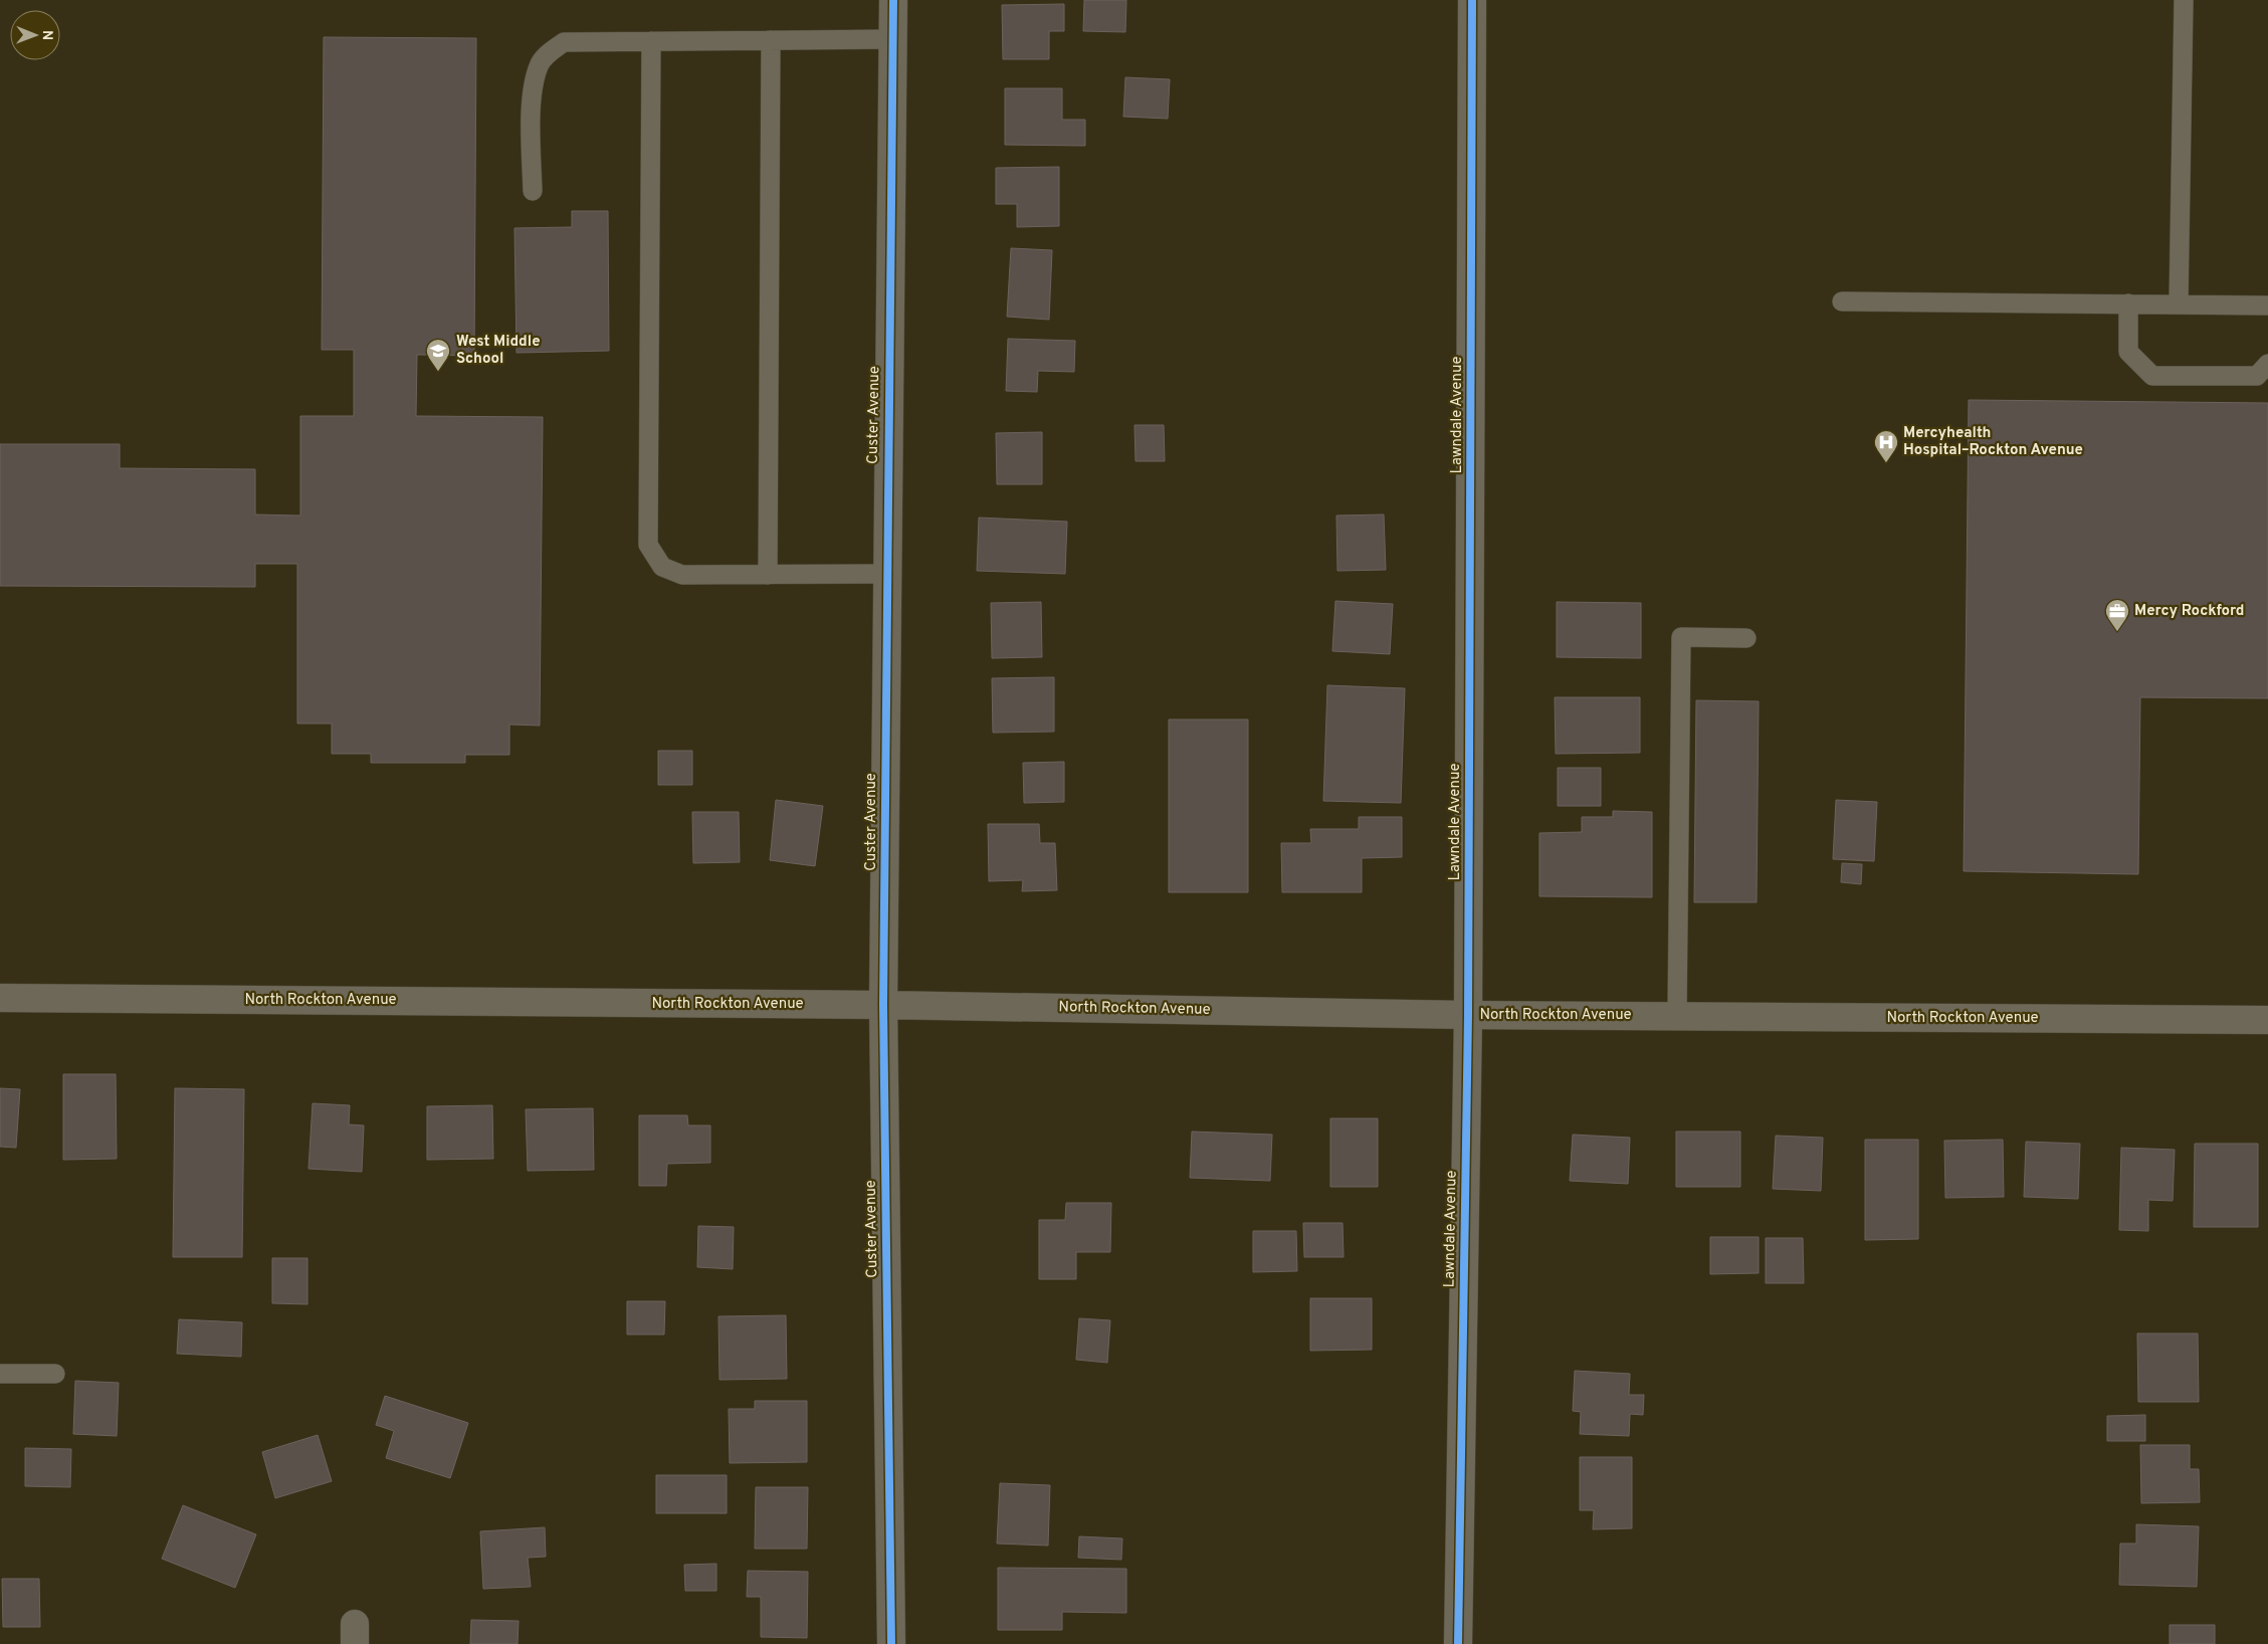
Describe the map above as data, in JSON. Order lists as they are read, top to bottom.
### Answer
{
  "streets": {
    "street": ["Custer Avenue", "Lawndale Avenue", "North Rockton Avenue"]
  },
  "crossings": [
    ["Custer Avenue", "North Rockton Avenue"],
    ["Lawndale Avenue", "North Rockton Avenue"]
  ],
  "places": {
    "school or university": ["West Middle School"],
    "hospital": ["Mercyhealth Hospital–Rockton Avenue"],
    "office": ["Mercy Rockford"]
  },
  "north": "right"
}
